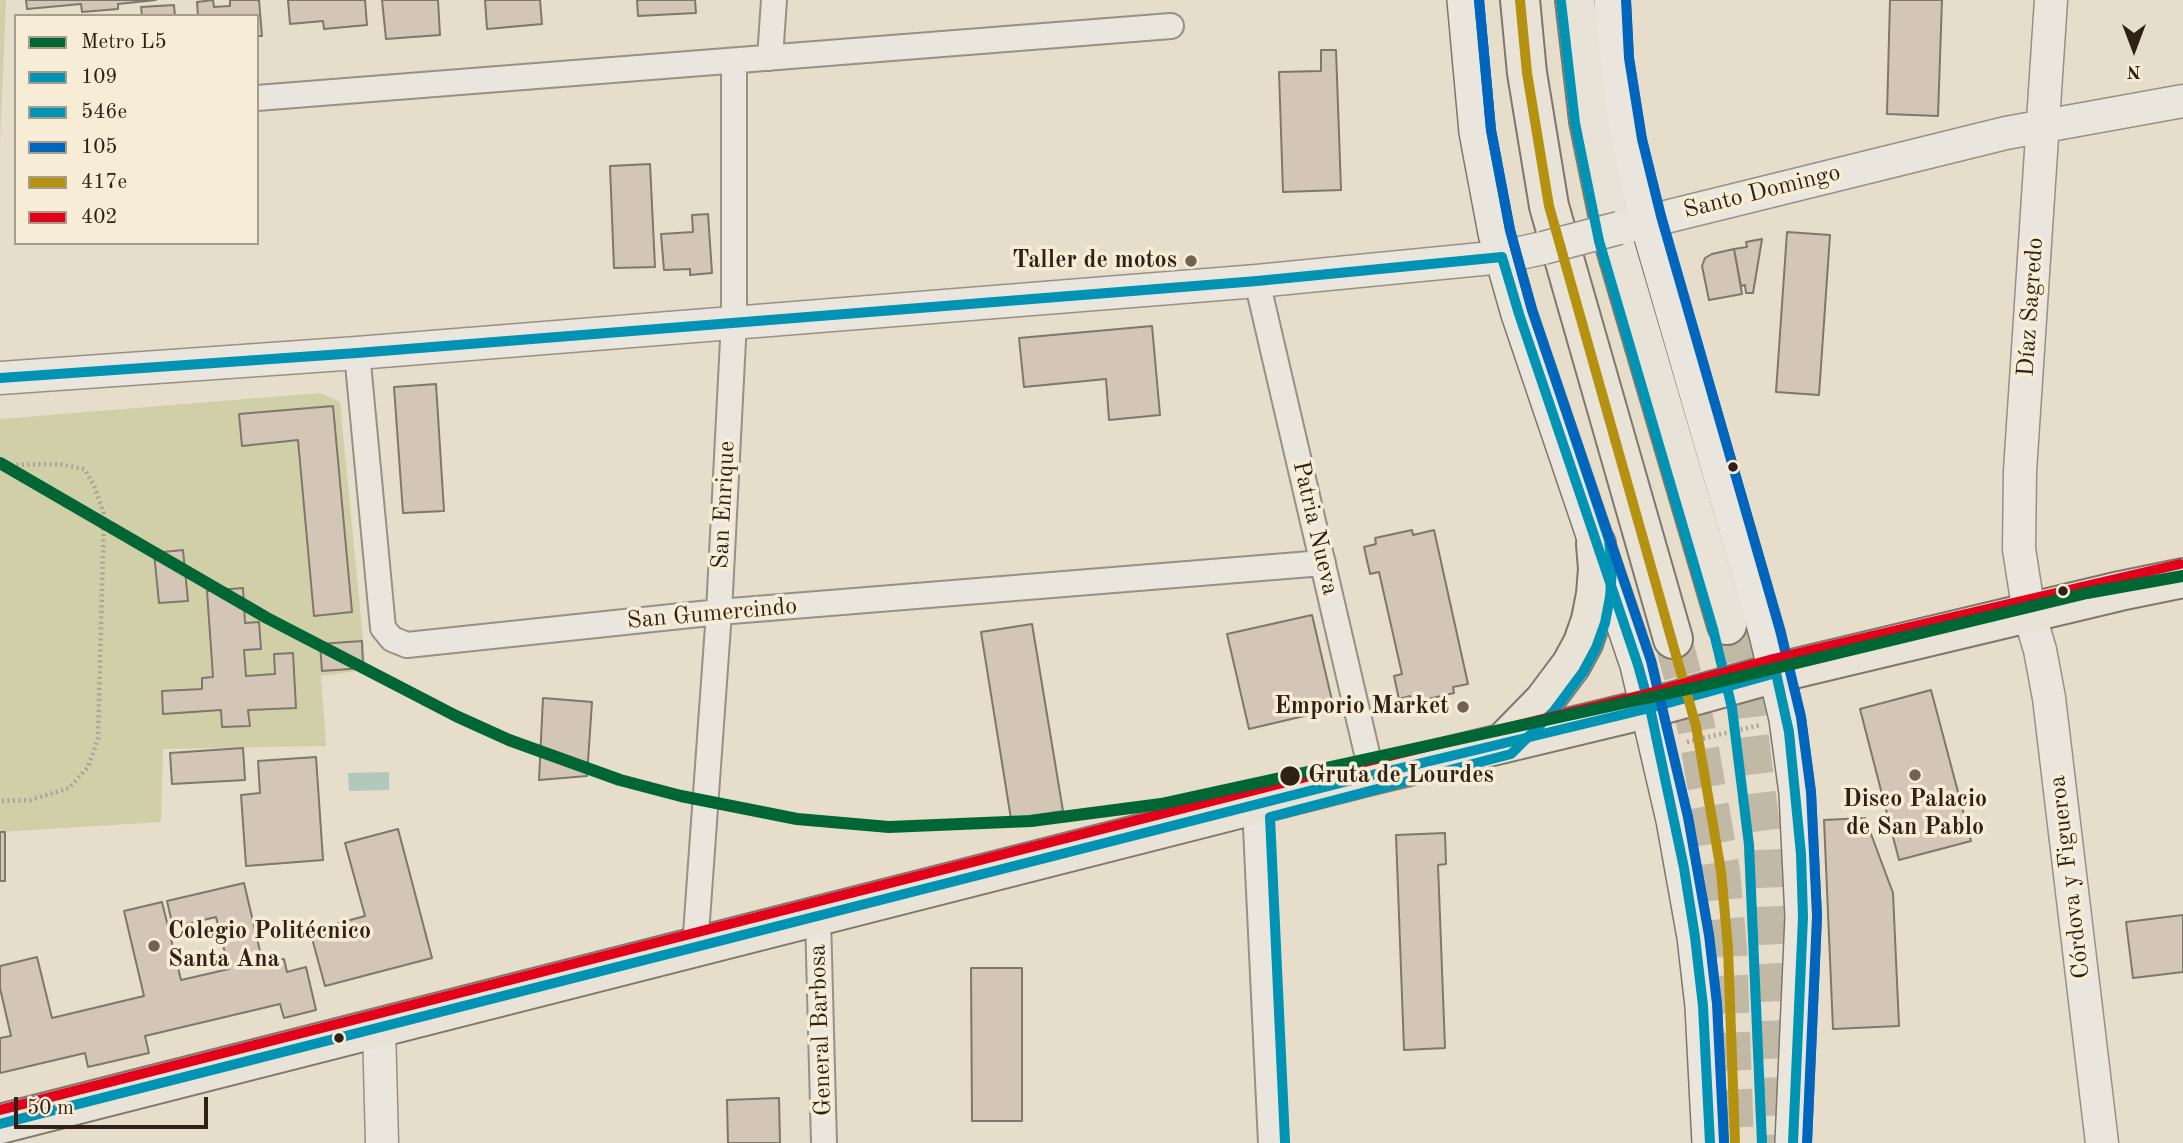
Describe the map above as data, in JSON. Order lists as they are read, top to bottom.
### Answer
{
  "streets": {
    "street": [
      "Santo Domingo",
      "Díaz Sagredo",
      "San Enrique",
      "Patria Nueva",
      "San Gumercindo",
      "Córdova y Figueroa",
      "General Barbosa"
    ]
  },
  "crossings": [
    ["Santo Domingo", "Díaz Sagredo"],
    ["Santo Domingo", "San Enrique"],
    ["Santo Domingo", "Patria Nueva"],
    ["Santo Domingo", "San Gumercindo"],
    ["Díaz Sagredo", "Córdova y Figueroa"],
    ["San Enrique", "San Gumercindo"],
    ["Patria Nueva", "San Gumercindo"]
  ],
  "places": [
    "Taller de motos",
    "Emporio Market",
    "Disco Palacio de San Pablo",
    "Gruta de Lourdes",
    "Colegio Politécnico Santa Ana"
  ],
  "lines": [
    "transit line 546e",
    "transit line 105",
    "transit line 417e",
    "transit line 109",
    "metro line L5",
    "transit line 402"
  ],
  "legend": [
    "Metro L5",
    "109",
    "546e",
    "105",
    "417e",
    "402"
  ],
  "scale_bar": "50 m",
  "north": "bottom"
}
